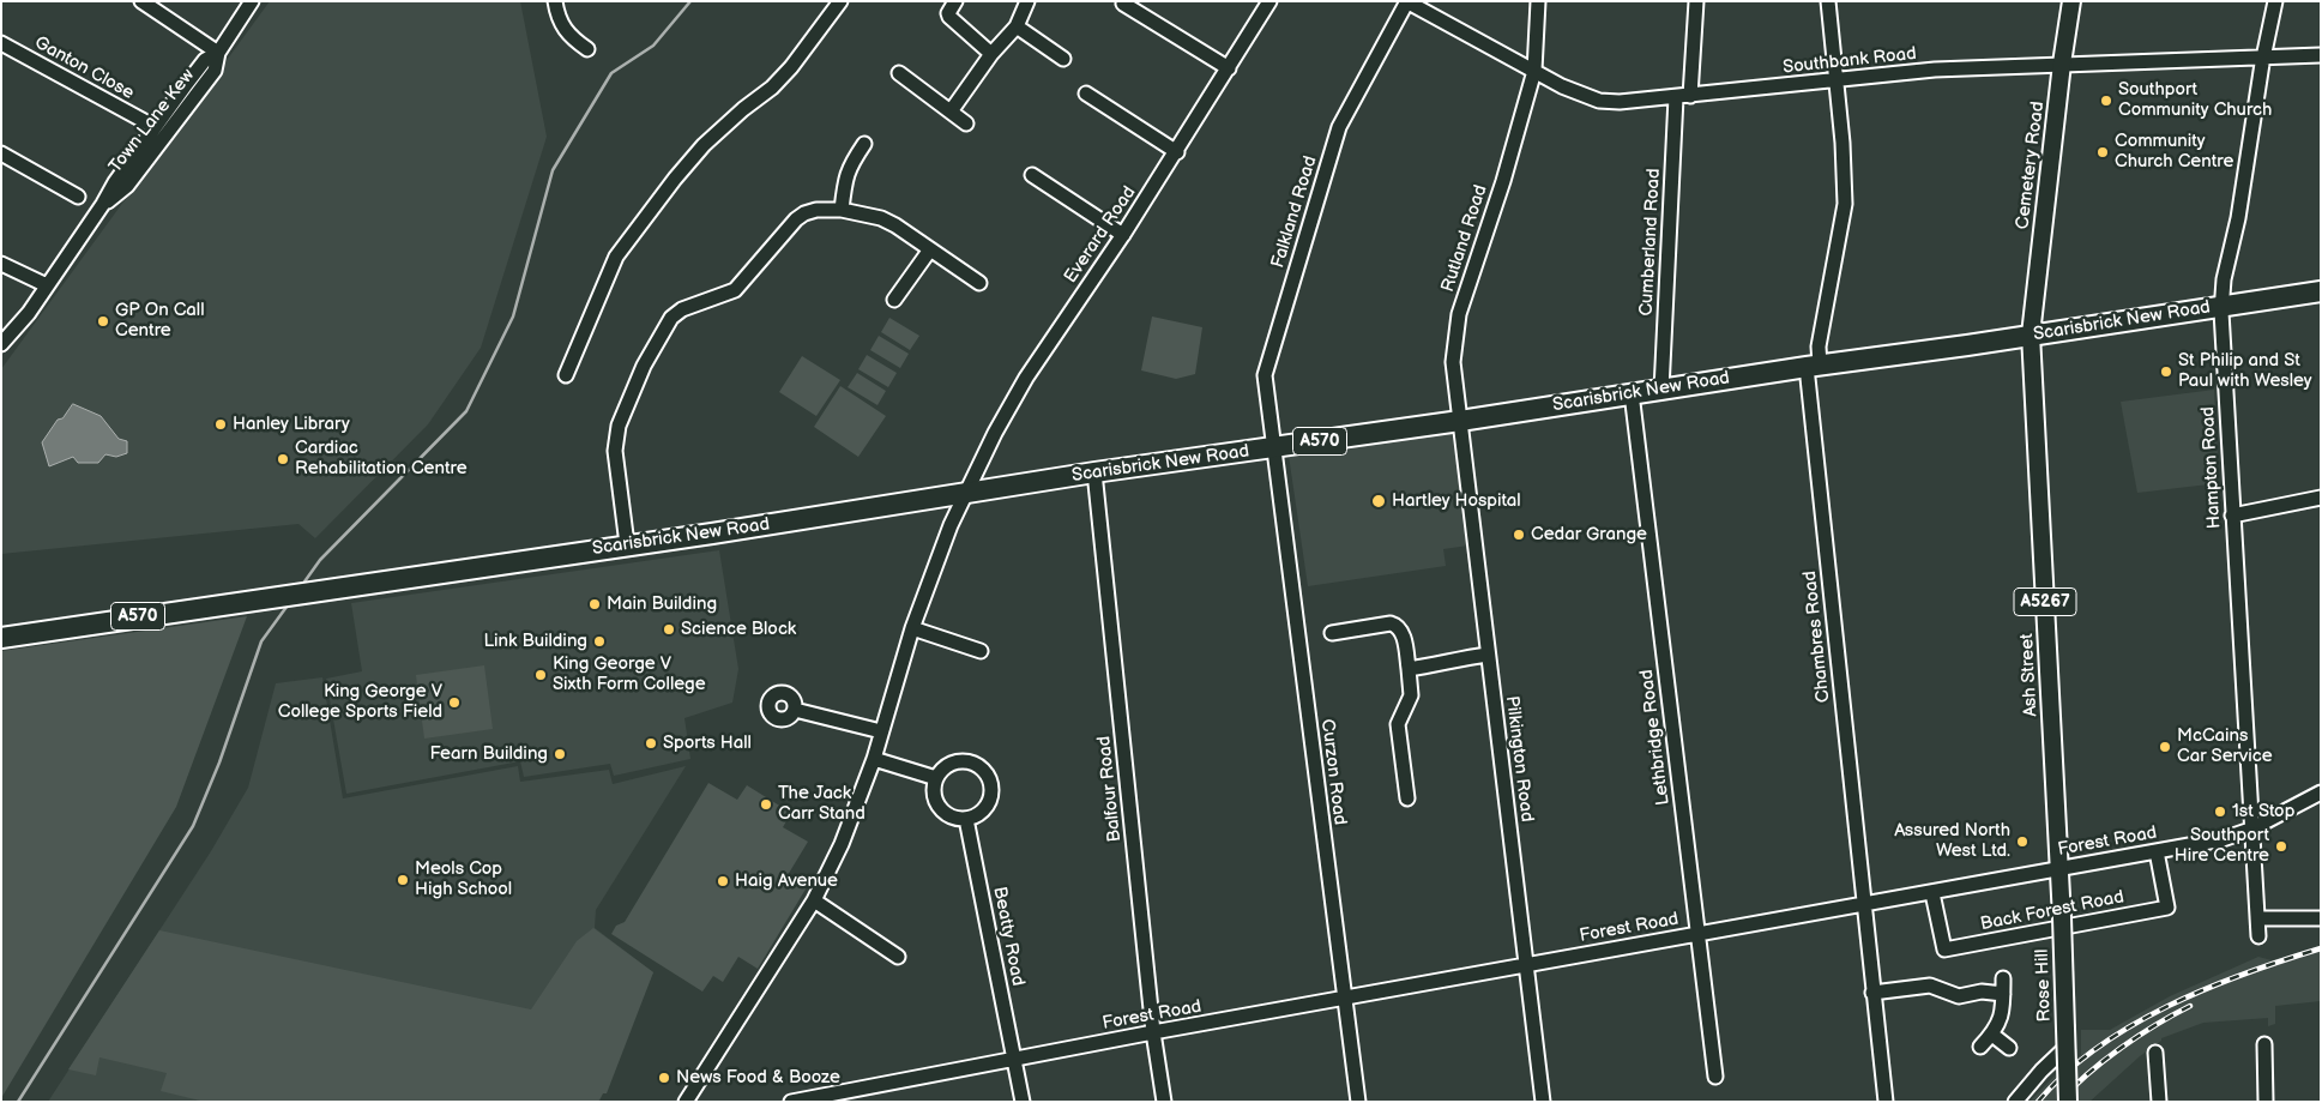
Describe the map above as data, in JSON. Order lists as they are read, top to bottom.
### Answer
{
  "streets": {
    "highway": ["Scarisbrick New Road", "A570"],
    "main road": [
      "Cemetery Road",
      "A5267",
      "Ash Street",
      "Rose Hill"
    ],
    "street": [
      "Southbank Road",
      "Ganton Close",
      "Town Lane Kew",
      "Falkland Road",
      "Everard Road",
      "Rutland Road",
      "Cumberland Road",
      "Hampton Road",
      "Chambres Road",
      "Lethbridge Road",
      "Pilkington Road",
      "Curzon Road",
      "Balfour Road",
      "Forest Road",
      "Back Forest Road",
      "Beatty Road"
    ]
  },
  "crossings": [
    ["Southbank Road", "Cemetery Road"],
    ["Southbank Road", "Falkland Road"],
    ["Southbank Road", "Rutland Road"],
    ["Southbank Road", "Cumberland Road"],
    ["Southbank Road", "Hampton Road"],
    ["Southbank Road", "Chambres Road"],
    ["Cemetery Road", "Scarisbrick New Road"],
    ["Cemetery Road", "Ash Street"],
    ["Falkland Road", "Scarisbrick New Road"],
    ["Falkland Road", "Curzon Road"],
    ["Everard Road", "Scarisbrick New Road"],
    ["Rutland Road", "Scarisbrick New Road"],
    ["Rutland Road", "Pilkington Road"],
    ["Cumberland Road", "Scarisbrick New Road"],
    ["Scarisbrick New Road", "Hampton Road"],
    ["Scarisbrick New Road", "Chambres Road"],
    ["Scarisbrick New Road", "Ash Street"],
    ["Scarisbrick New Road", "Lethbridge Road"],
    ["Scarisbrick New Road", "Pilkington Road"],
    ["Scarisbrick New Road", "Curzon Road"],
    ["Scarisbrick New Road", "Balfour Road"],
    ["Hampton Road", "Forest Road"],
    ["Chambres Road", "Forest Road"],
    ["Ash Street", "Forest Road"],
    ["Ash Street", "Rose Hill"],
    ["Lethbridge Road", "Forest Road"],
    ["Pilkington Road", "Forest Road"],
    ["Curzon Road", "Forest Road"],
    ["Balfour Road", "Forest Road"],
    ["Forest Road", "Back Forest Road"],
    ["Forest Road", "Beatty Road"],
    ["Forest Road", "Rose Hill"]
  ],
  "places": [
    "Southport Community Church",
    "Community Church Centre",
    "GP On Call Centre",
    "St Philip and St Paul with Wesley",
    "Hanley Library",
    "Cardiac Rehabilitation Centre",
    "Hartley Hospital",
    "Cedar Grange",
    "Main Building",
    "Science Block",
    "Link Building",
    "King George V Sixth Form College",
    "King George V College Sports Field",
    "Sports Hall",
    "McCains Car Service",
    "Fearn Building",
    "The Jack Carr Stand",
    "1st Stop",
    "Assured North West Ltd.",
    "Southport Hire Centre",
    "Meols Cop High School",
    "Haig Avenue",
    "News Food & Booze"
  ]
}
